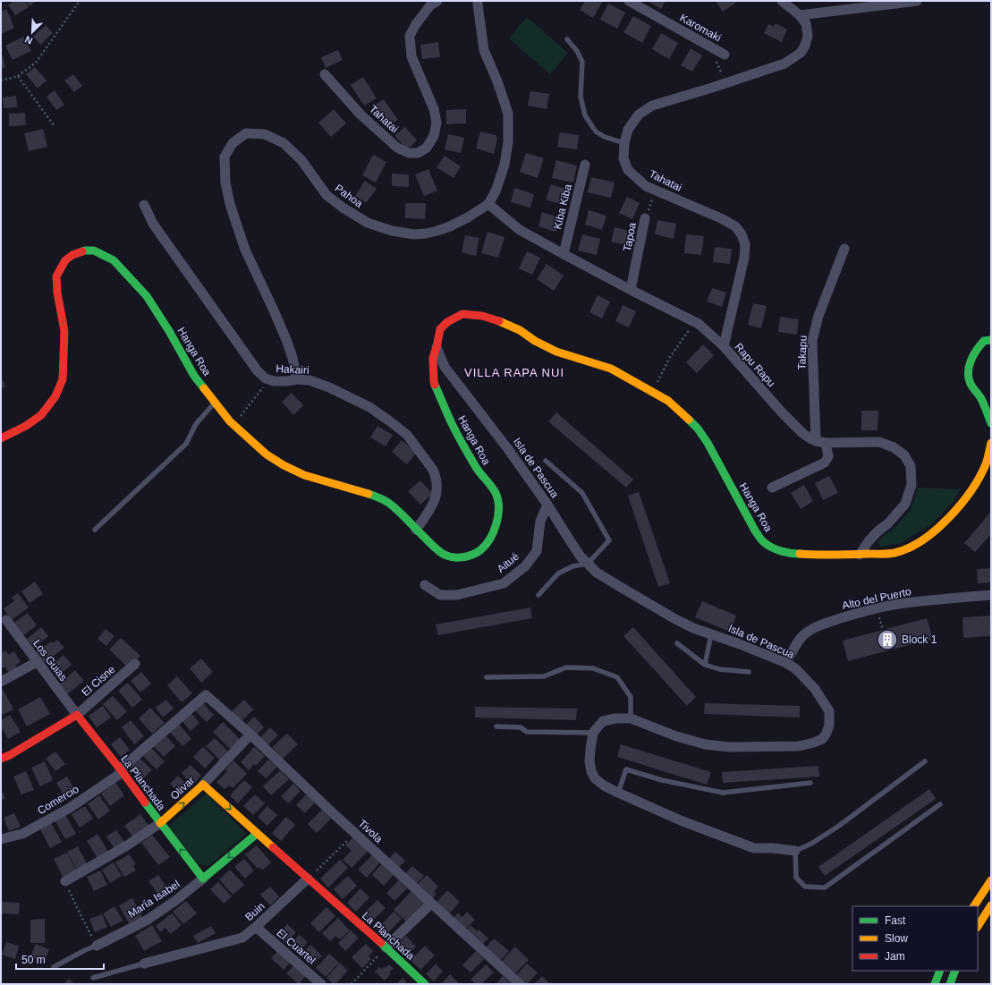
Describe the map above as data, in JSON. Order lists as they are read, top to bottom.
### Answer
{
  "streets": {
    "main road": ["Hanga Roa", "La Planchada", "Olivar"],
    "street": [
      "Karomaki",
      "Tahatai",
      "Pahoa",
      "Kiba Kiba",
      "Tapoa",
      "Takapu",
      "Rapu Rapu",
      "Hakairi",
      "Isla de Pascua",
      "Aitué",
      "Alto del Puerto",
      "Los Guias",
      "El Cisne",
      "Comercio",
      "Tivola",
      "María Isabel",
      "Buin",
      "El Cuartel"
    ]
  },
  "crossings": [
    ["Tahatai", "Tapoa"],
    ["Tahatai", "Rapu Rapu"],
    ["Pahoa", "Rapu Rapu"],
    ["Pahoa", "Hakairi"],
    ["Kiba Kiba", "Rapu Rapu"],
    ["Tapoa", "Rapu Rapu"],
    ["Hanga Roa", "Hakairi"],
    ["Hanga Roa", "Isla de Pascua"],
    ["Takapu", "Rapu Rapu"],
    ["Isla de Pascua", "Aitué"],
    ["Isla de Pascua", "Alto del Puerto"],
    ["Los Guias", "El Cisne"],
    ["Los Guias", "La Planchada"],
    ["El Cisne", "La Planchada"],
    ["La Planchada", "Olivar"],
    ["La Planchada", "Comercio"],
    ["La Planchada", "María Isabel"],
    ["La Planchada", "Buin"],
    ["Olivar", "Tivola"],
    ["Comercio", "Tivola"],
    ["Buin", "El Cuartel"]
  ],
  "districts": ["VILLA RAPA NUI"],
  "places": {
    "building": ["Block 1"]
  },
  "legend": ["Fast", "Slow", "Jam"],
  "scale_bar": "50 m",
  "north": "bottom left"
}
